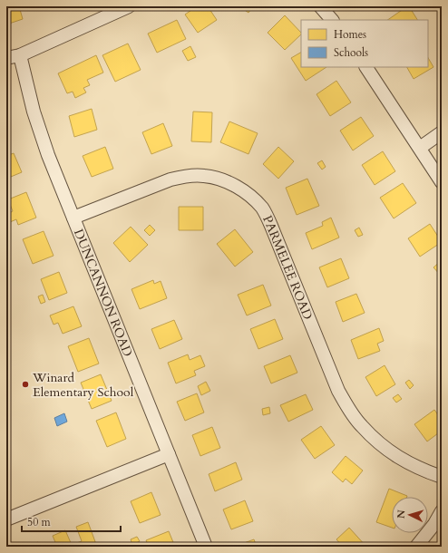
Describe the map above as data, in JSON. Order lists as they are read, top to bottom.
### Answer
{
  "streets": {
    "street": ["PARMELEE ROAD", "DUNCANNON ROAD"]
  },
  "crossings": [
    ["PARMELEE ROAD", "DUNCANNON ROAD"]
  ],
  "places": ["Winard Elementary School"],
  "legend": ["Homes", "Schools"],
  "scale_bar": "50 m",
  "north": "left"
}
